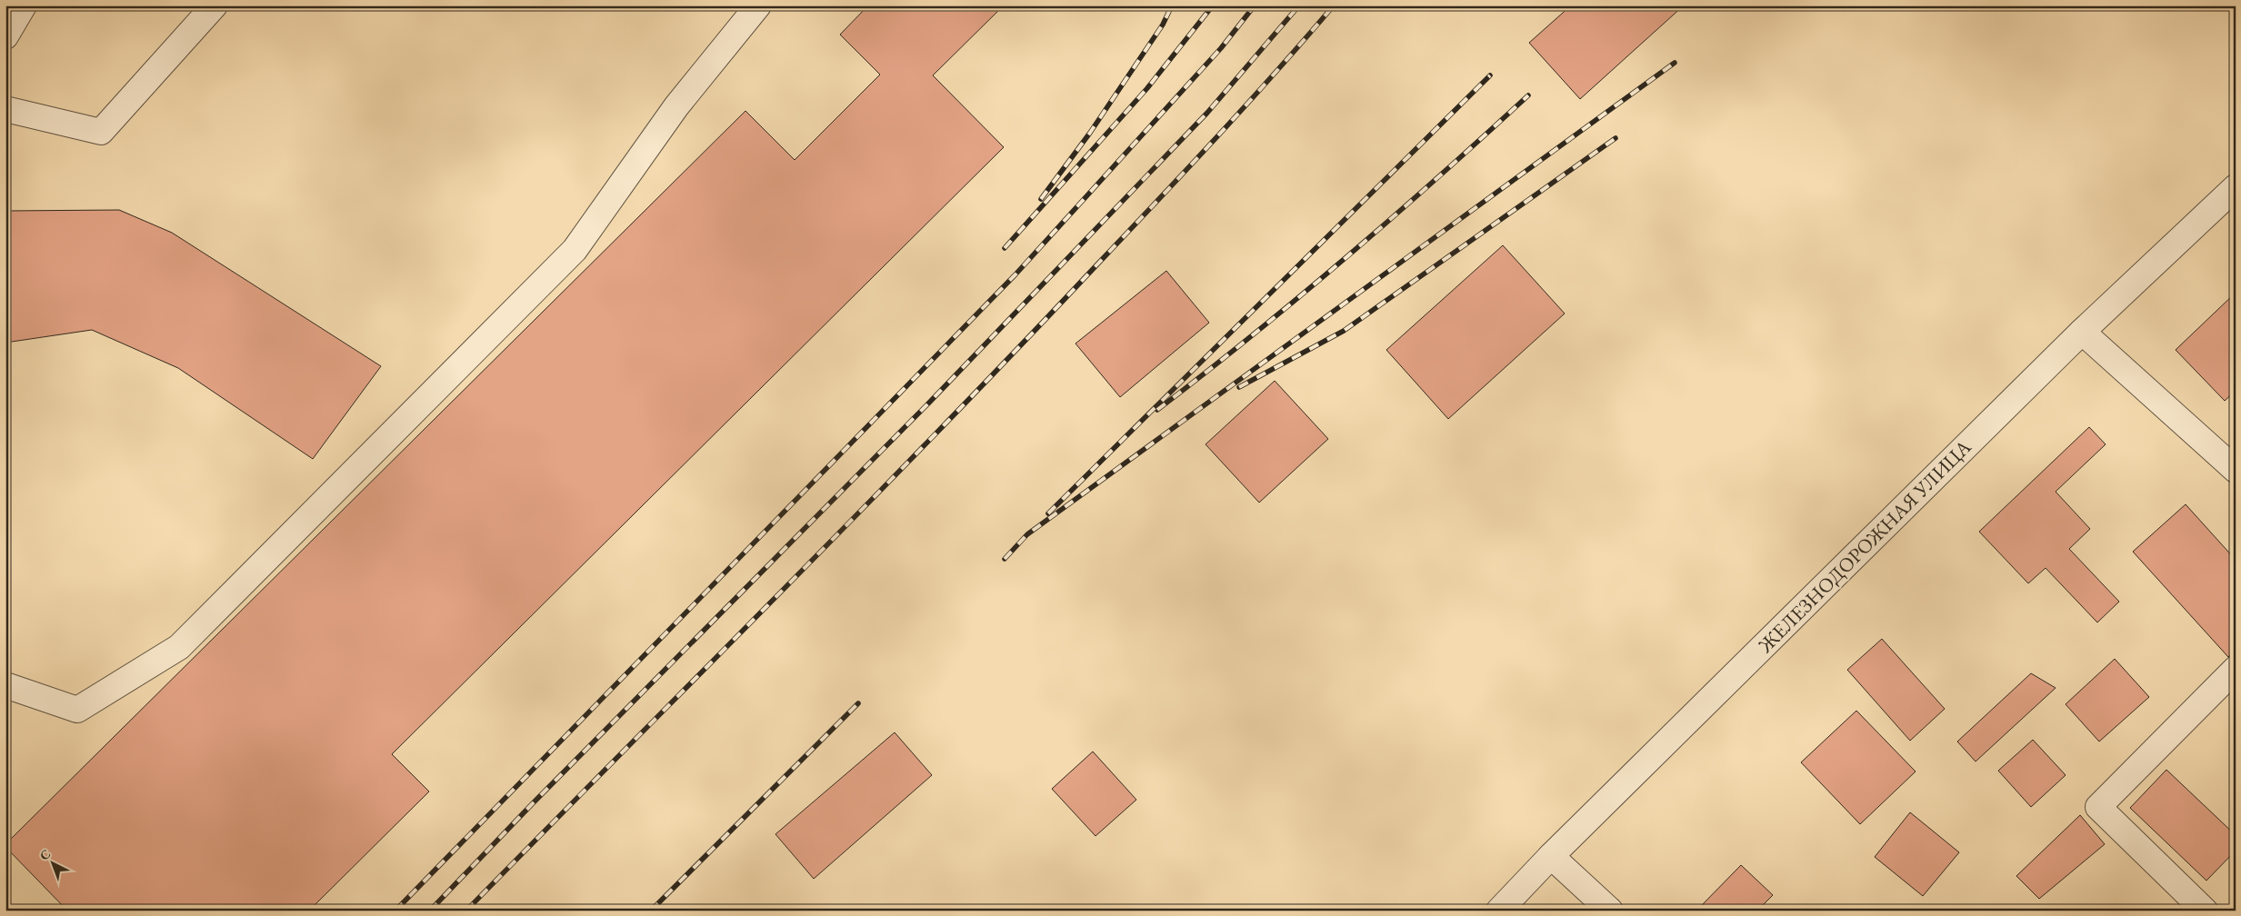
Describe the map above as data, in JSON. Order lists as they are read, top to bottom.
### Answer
{
  "streets": {
    "street": ["ЖЕЛЕЗНОДОРОЖНАЯ УЛИЦА"]
  },
  "north": "top left"
}
